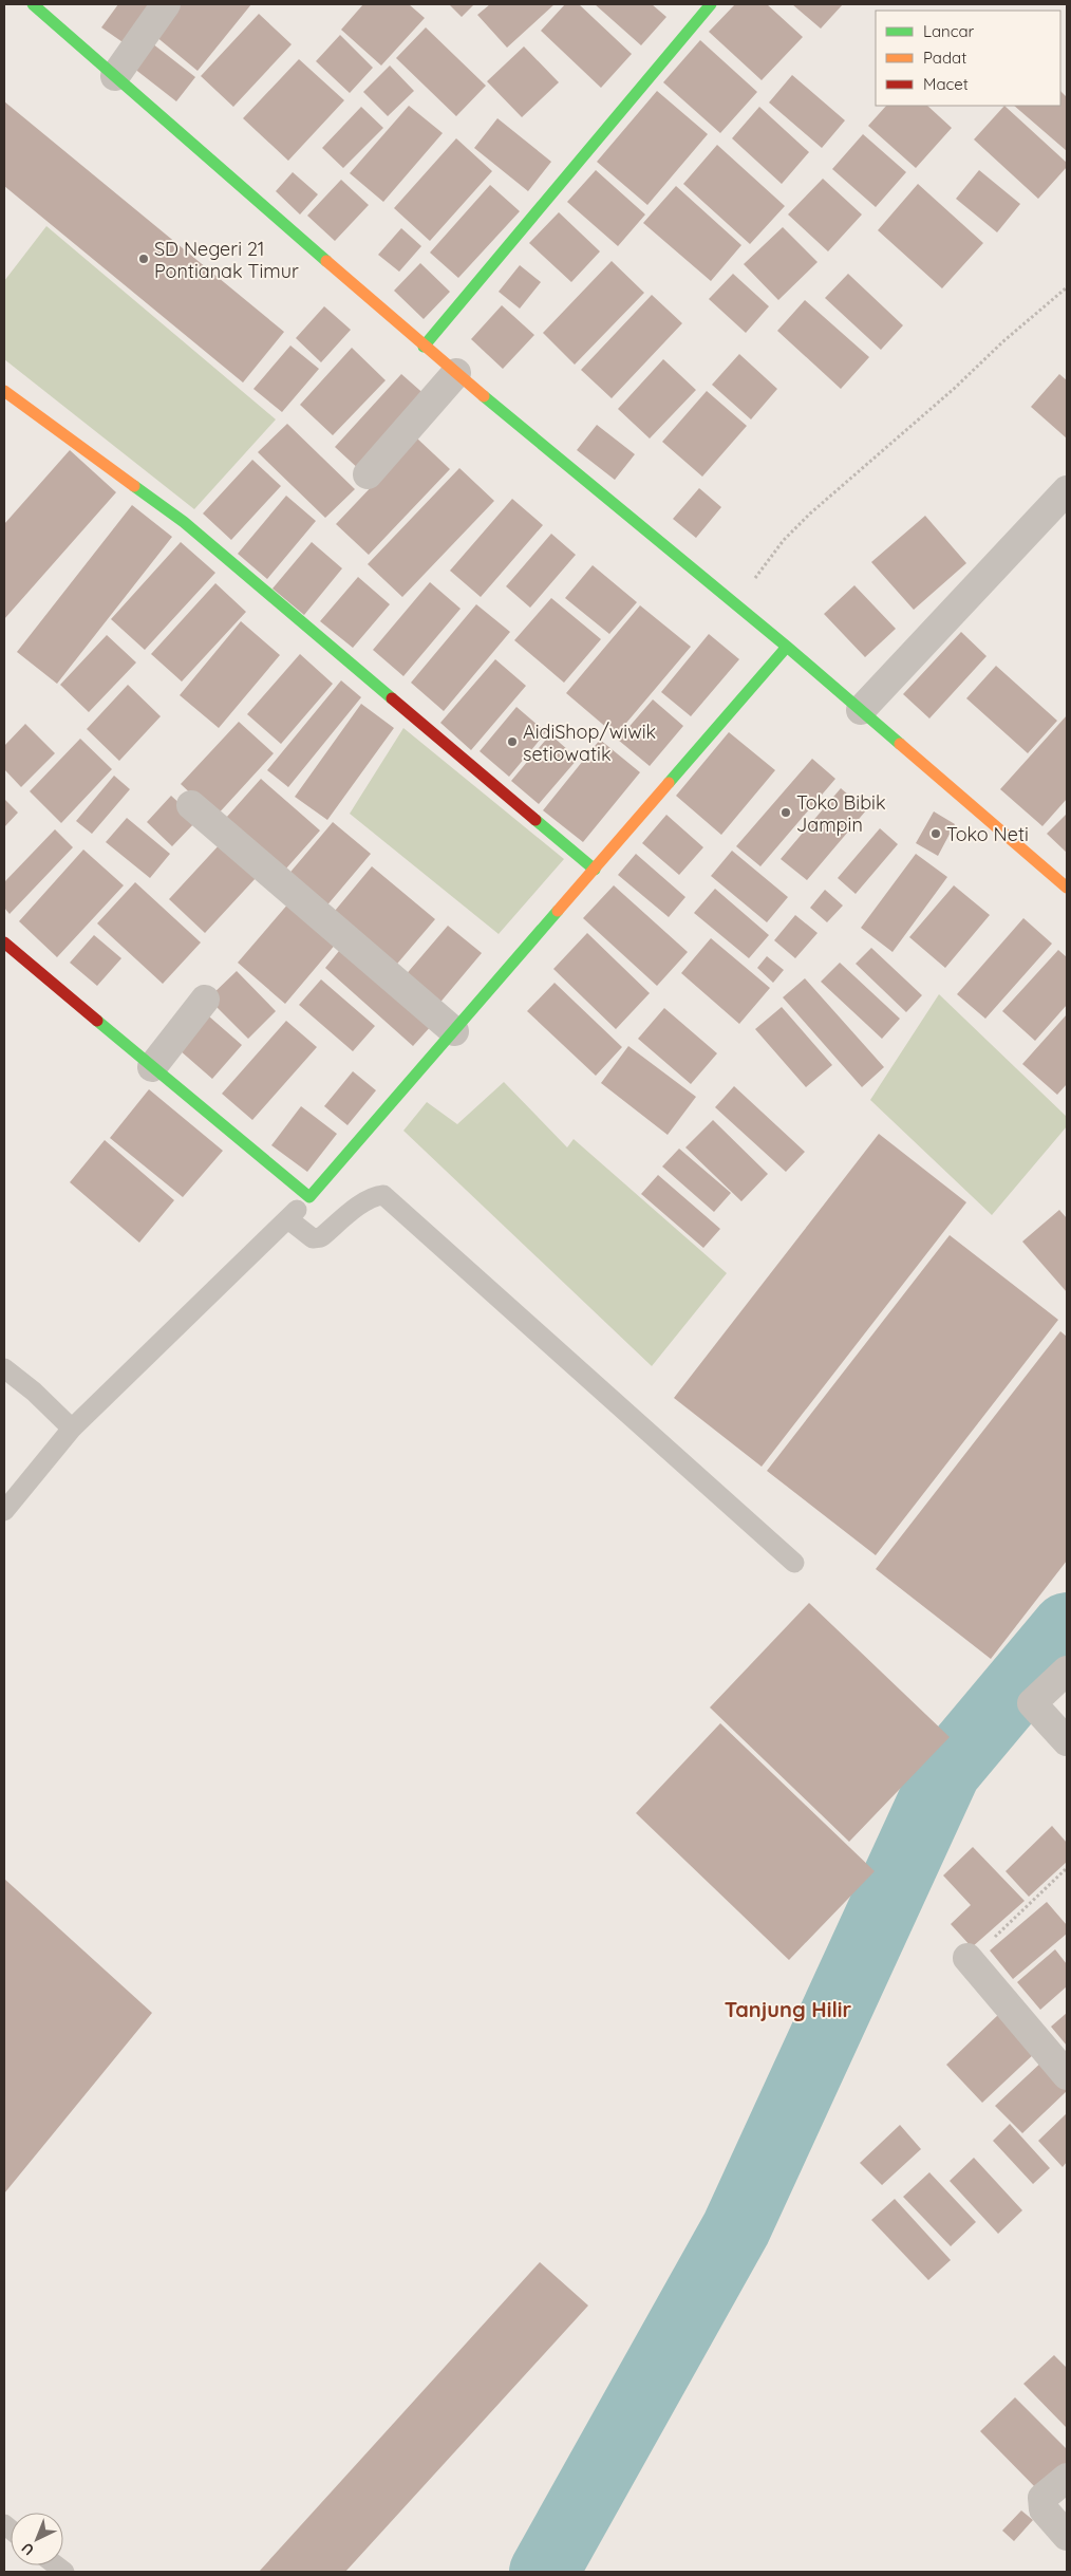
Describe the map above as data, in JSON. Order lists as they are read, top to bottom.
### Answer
{
  "districts": ["Tanjung Hilir"],
  "places": [
    "SD Negeri 21 Pontianak Timur",
    "AidiShop/wiwik setiowatik",
    "Toko Bibik Jampin",
    "Toko Neti"
  ],
  "legend": ["Lancar", "Padat", "Macet"],
  "north": "bottom left"
}
